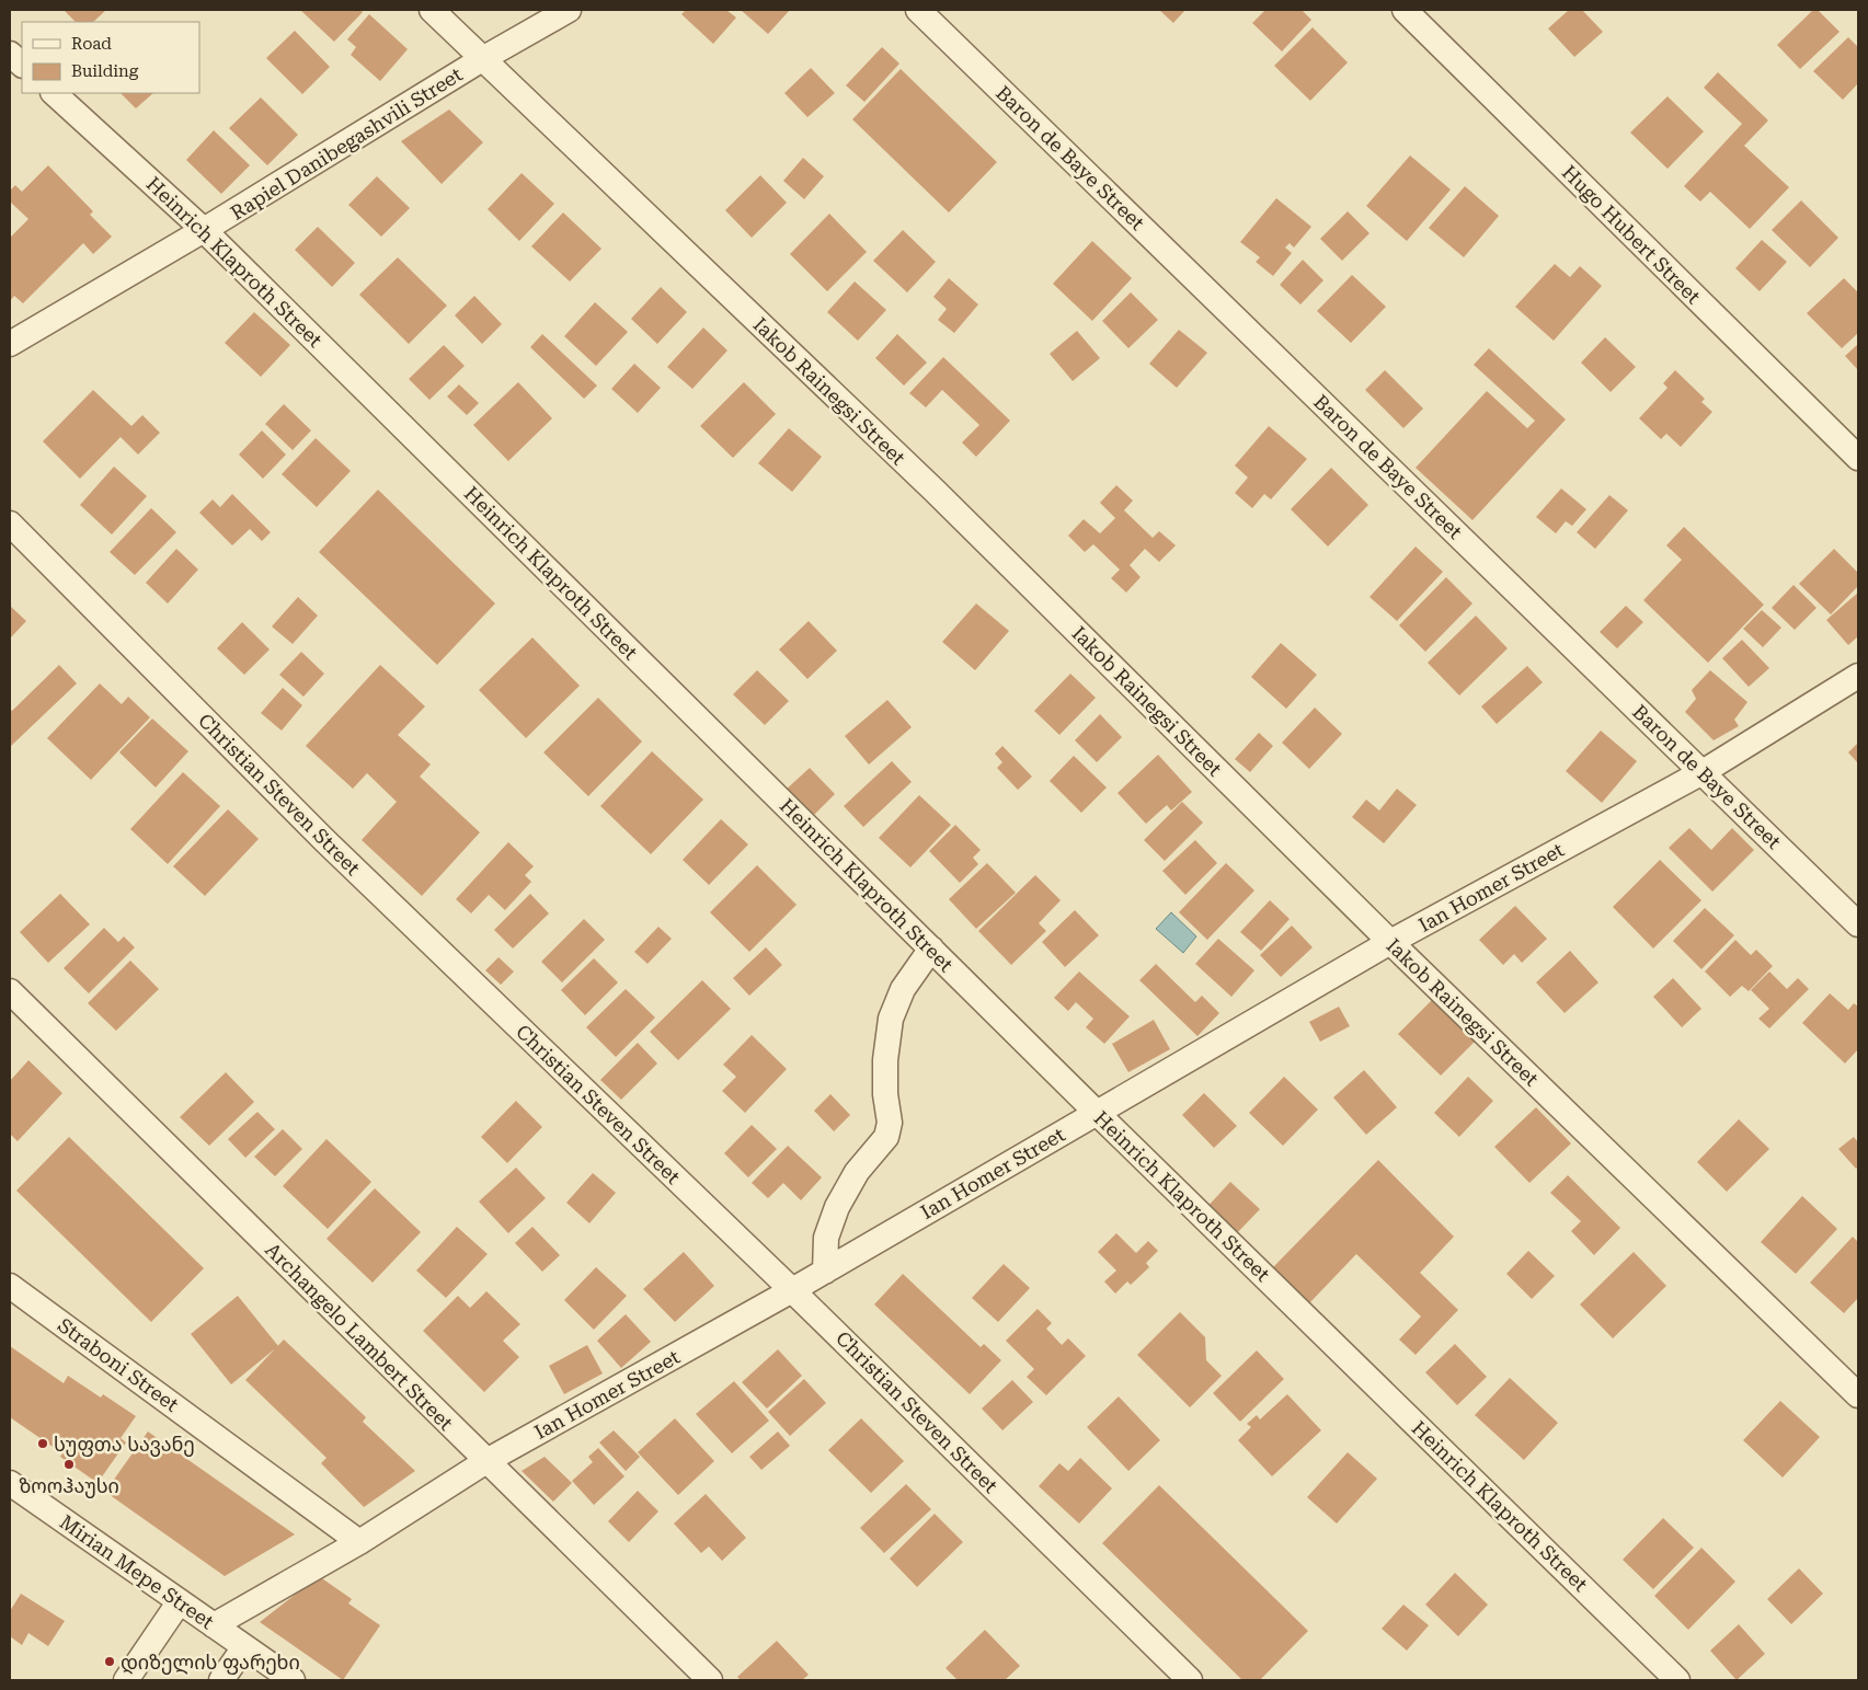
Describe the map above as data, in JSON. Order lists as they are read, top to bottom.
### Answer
{
  "streets": {
    "street": [
      "Rapiel Danibegashvili Street",
      "Baron de Baye Street",
      "Hugo Hubert Street",
      "Heinrich Klaproth Street",
      "Iakob Rainegsi Street",
      "Christian Steven Street",
      "Ian Homer Street",
      "Archangelo Lambert Street",
      "Straboni Street",
      "Mirian Mepe Street"
    ]
  },
  "crossings": [
    ["Rapiel Danibegashvili Street", "Heinrich Klaproth Street"],
    ["Rapiel Danibegashvili Street", "Iakob Rainegsi Street"],
    ["Baron de Baye Street", "Ian Homer Street"],
    ["Heinrich Klaproth Street", "Ian Homer Street"],
    ["Iakob Rainegsi Street", "Ian Homer Street"],
    ["Christian Steven Street", "Ian Homer Street"],
    ["Ian Homer Street", "Archangelo Lambert Street"],
    ["Ian Homer Street", "Straboni Street"],
    ["Ian Homer Street", "Mirian Mepe Street"]
  ],
  "places": ["სუფთა სავანე", "ზოოჰაუსი", "დიზელის ფარეხი"],
  "legend": ["Road", "Building"]
}
